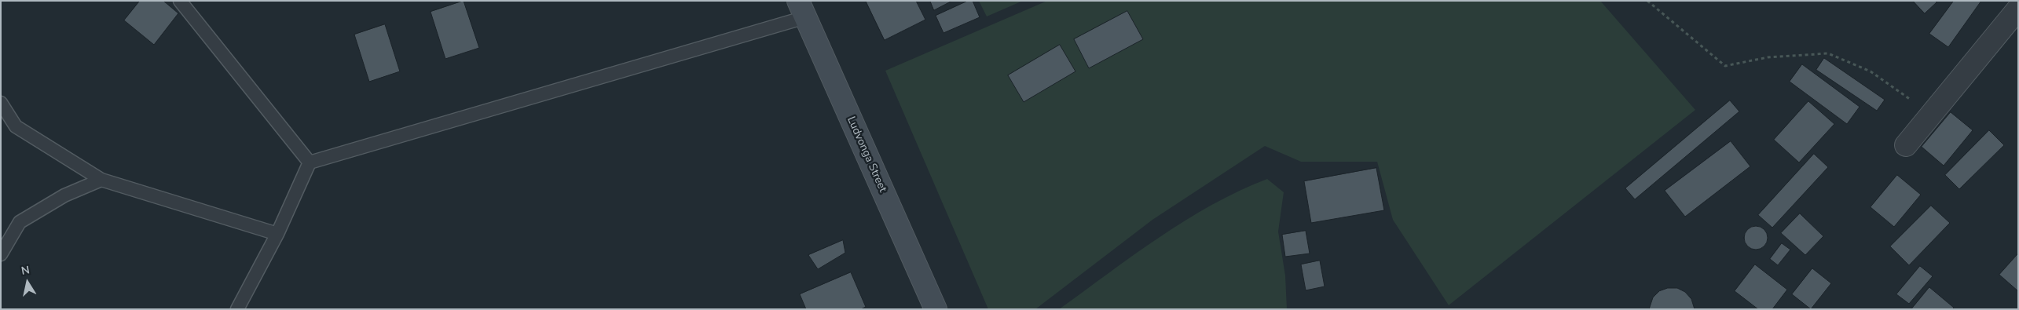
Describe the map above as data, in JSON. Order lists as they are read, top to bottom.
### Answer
{
  "streets": {
    "street": ["Ludvonga Street"]
  },
  "north": "top"
}
